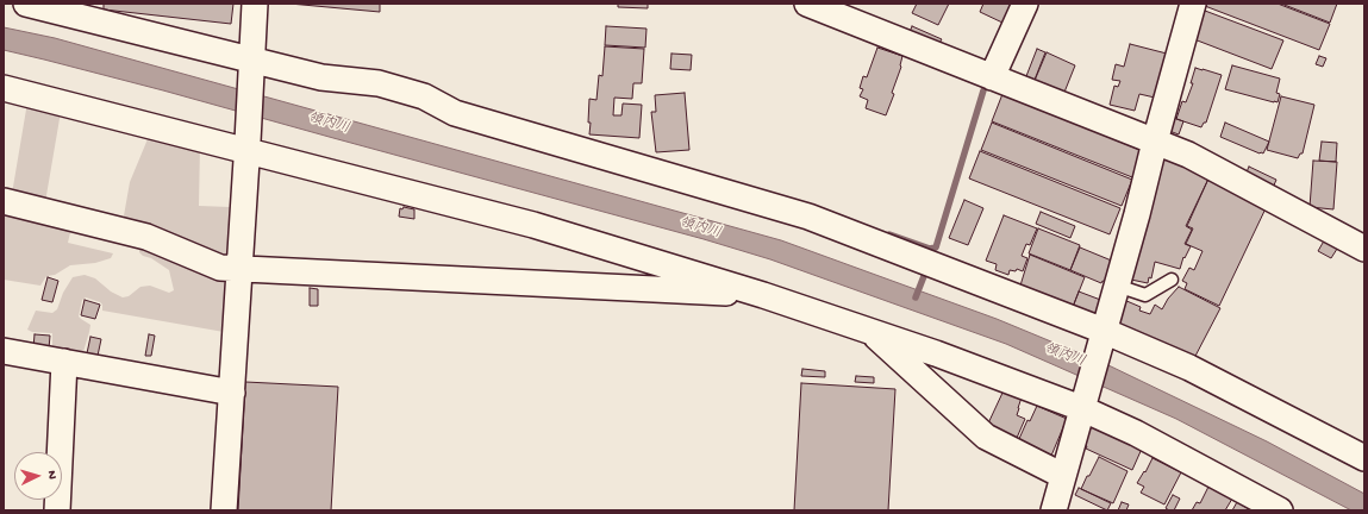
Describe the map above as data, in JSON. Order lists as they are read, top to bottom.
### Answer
{
  "water": ["領内川"],
  "north": "right"
}
